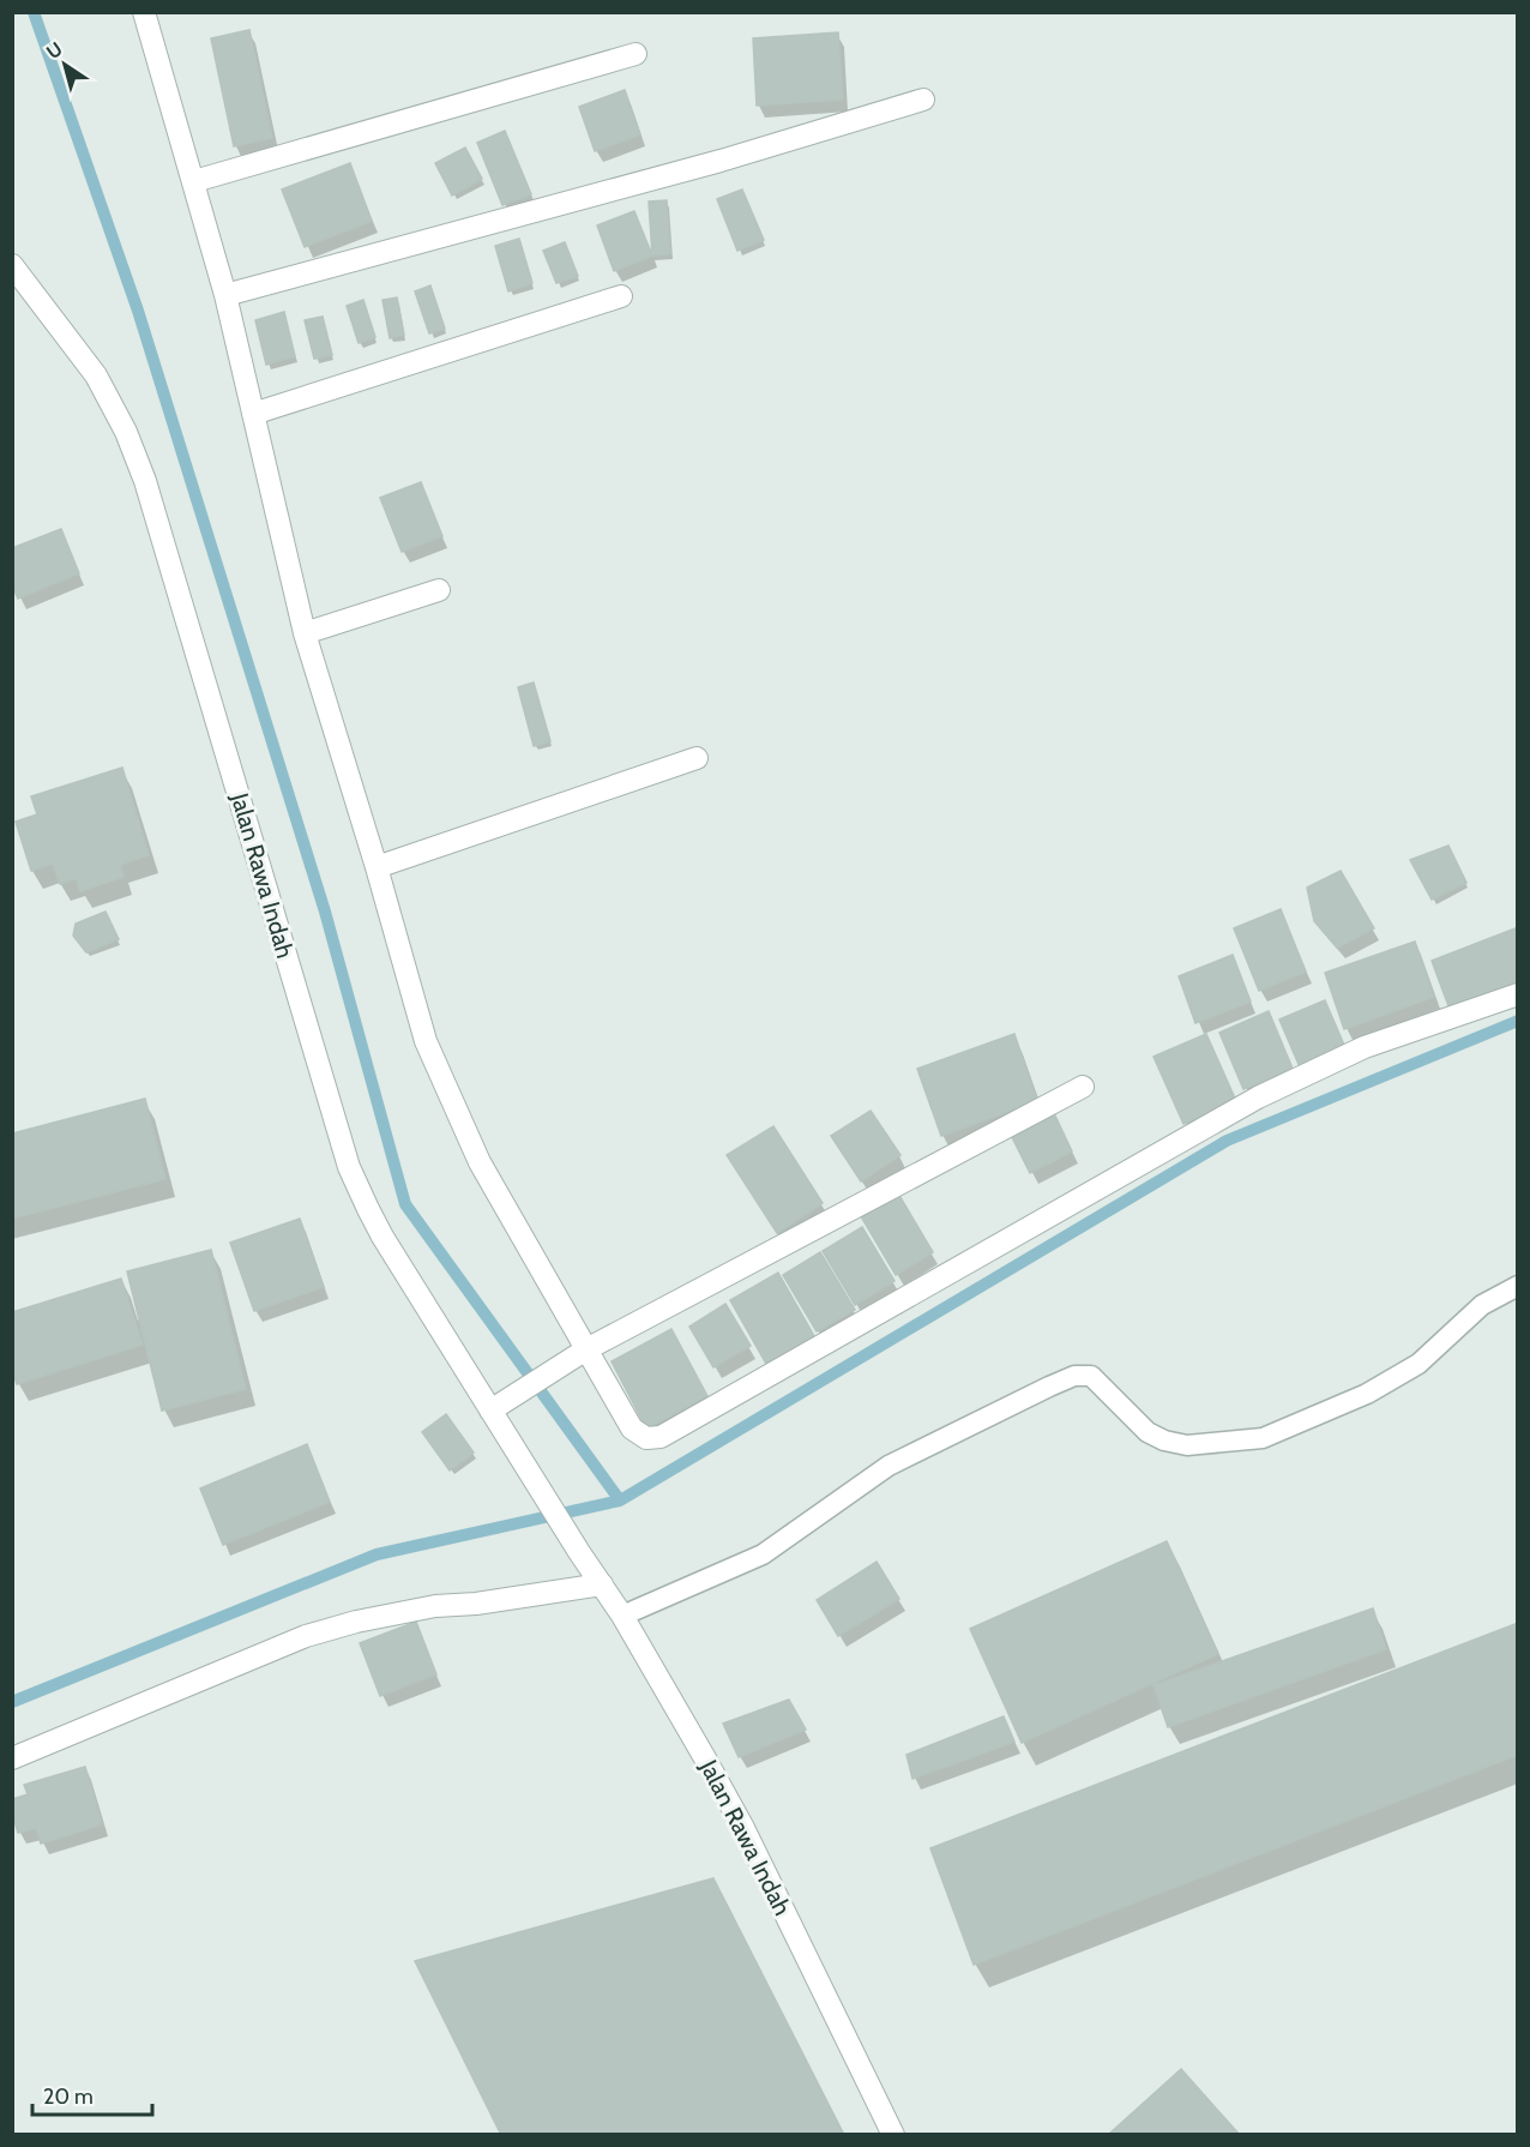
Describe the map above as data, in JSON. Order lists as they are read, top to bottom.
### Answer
{
  "streets": {
    "street": ["Jalan Rawa Indah"]
  },
  "scale_bar": "20 m",
  "north": "top left"
}
